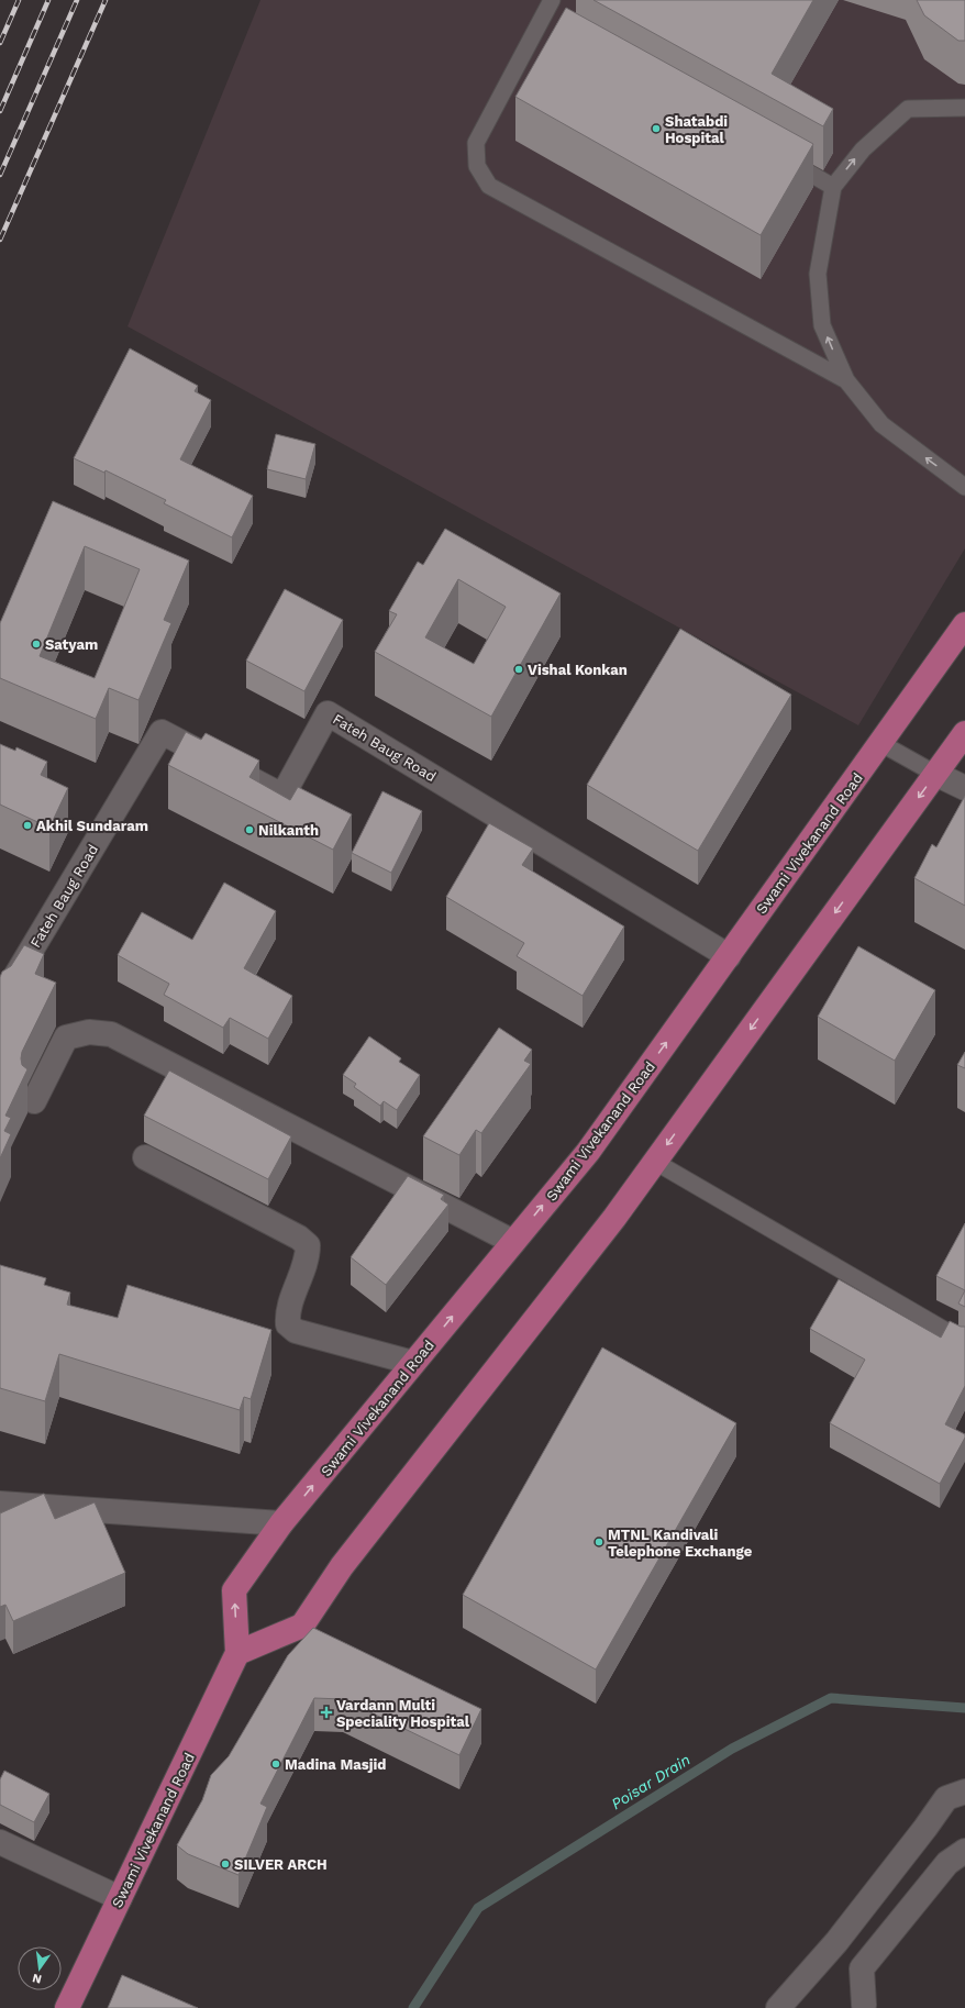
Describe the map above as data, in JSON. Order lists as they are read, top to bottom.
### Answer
{
  "streets": {
    "main road": ["Swami Vivekanand Road"],
    "street": ["Fateh Baug Road"]
  },
  "crossings": [
    ["Fateh Baug Road", "Swami Vivekanand Road"]
  ],
  "water": ["Poisar Drain"],
  "places": {
    "other": [
      "Shatabdi Hospital",
      "Satyam",
      "Vishal Konkan",
      "Akhil Sundaram",
      "Nilkanth",
      "MTNL Kandivali Telephone Exchange",
      "Madina Masjid",
      "SILVER ARCH"
    ],
    "health": ["Vardann Multi Speciality Hospital"]
  },
  "north": "bottom"
}
